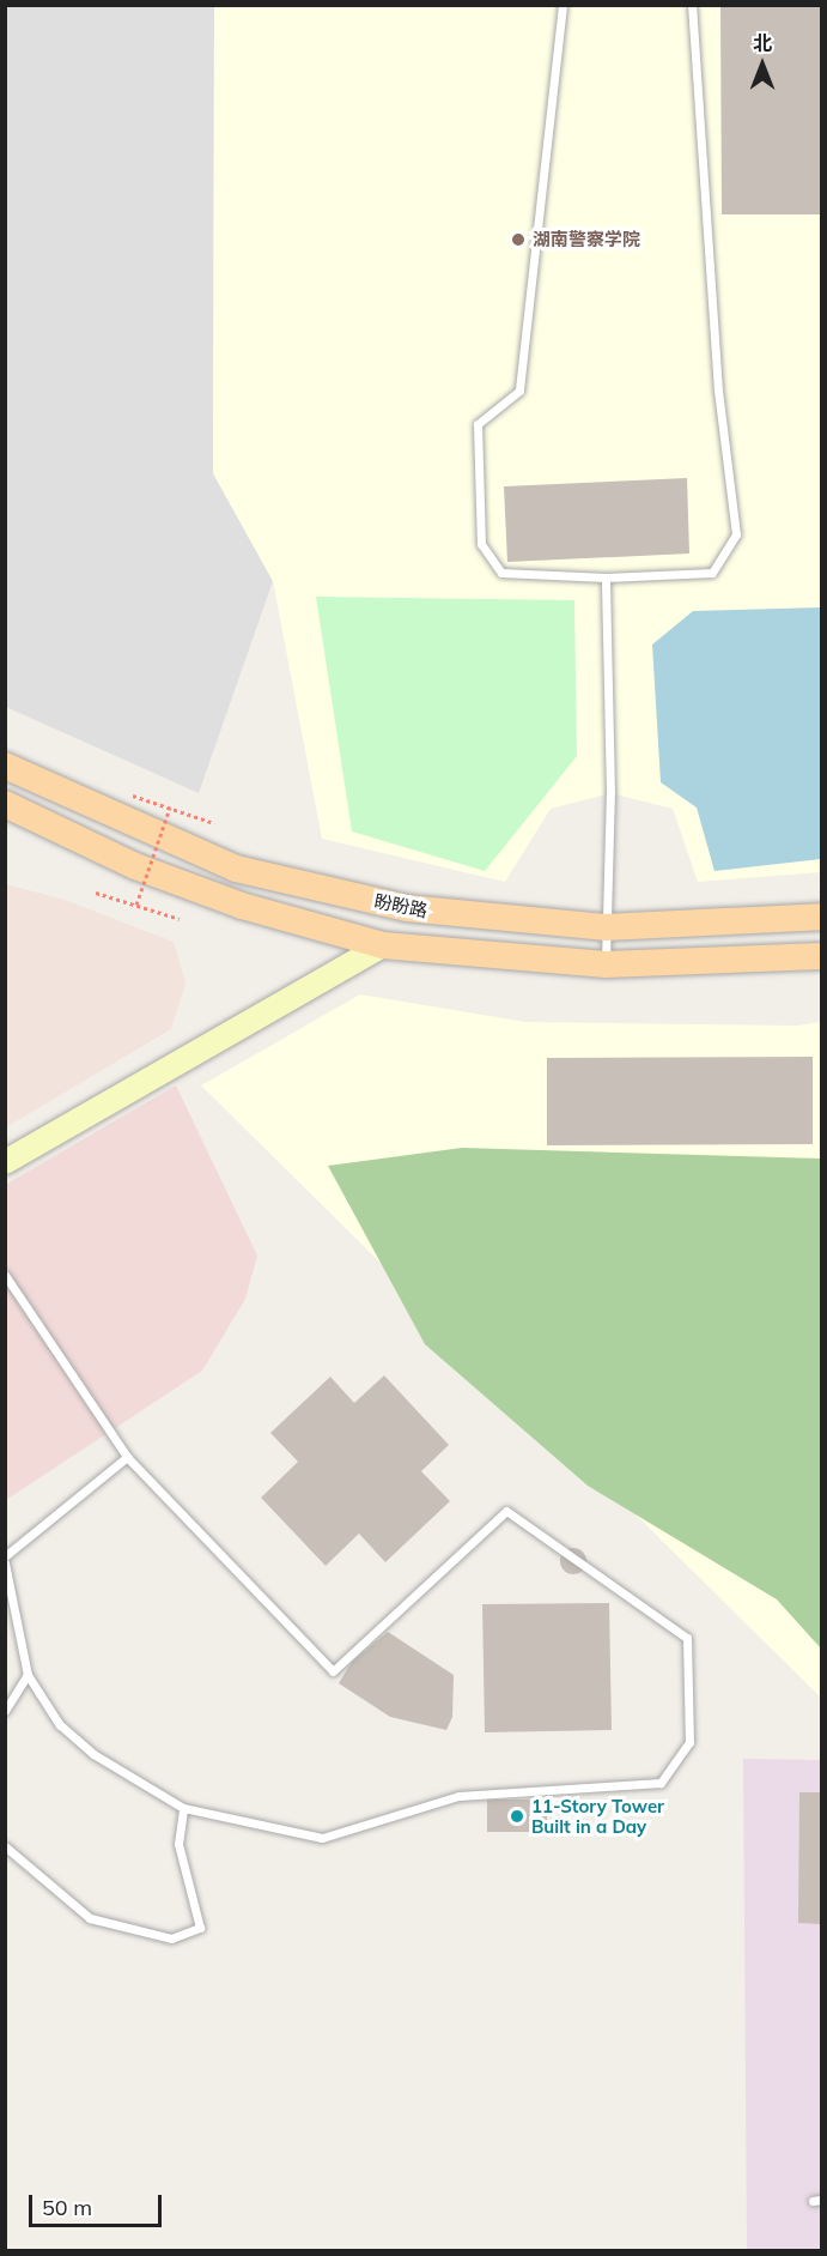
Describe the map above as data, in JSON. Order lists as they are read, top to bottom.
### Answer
{
  "streets": {
    "main road": ["盼盼路"]
  },
  "places": ["湖南警察学院", "11-Story Tower Built in a Day"],
  "scale_bar": "50 m",
  "north": "top"
}
